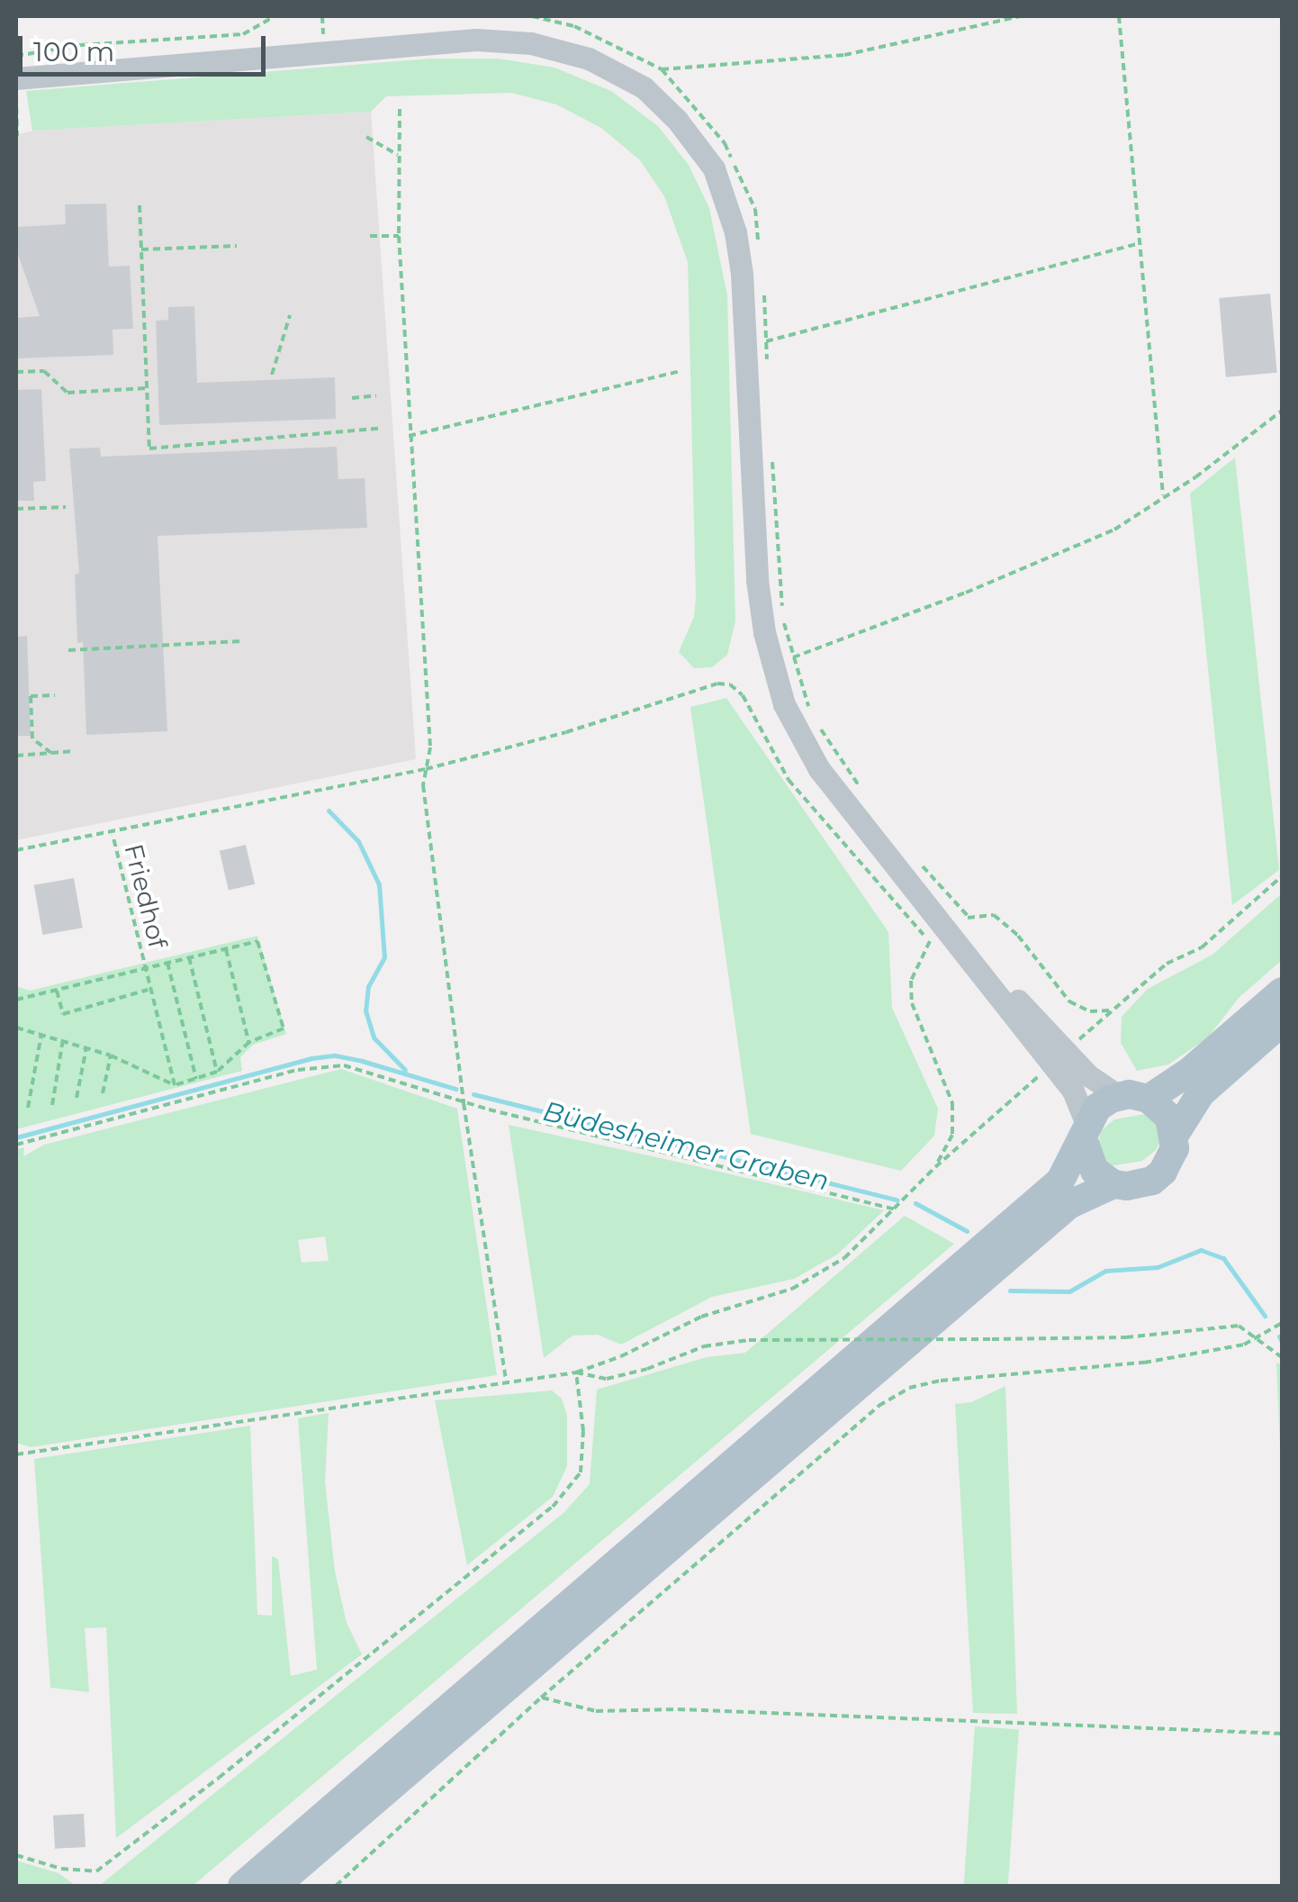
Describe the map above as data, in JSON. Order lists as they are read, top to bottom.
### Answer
{
  "streets": {
    "path": ["Friedhof"]
  },
  "water": ["Büdesheimer Graben"],
  "scale_bar": "100 m"
}
